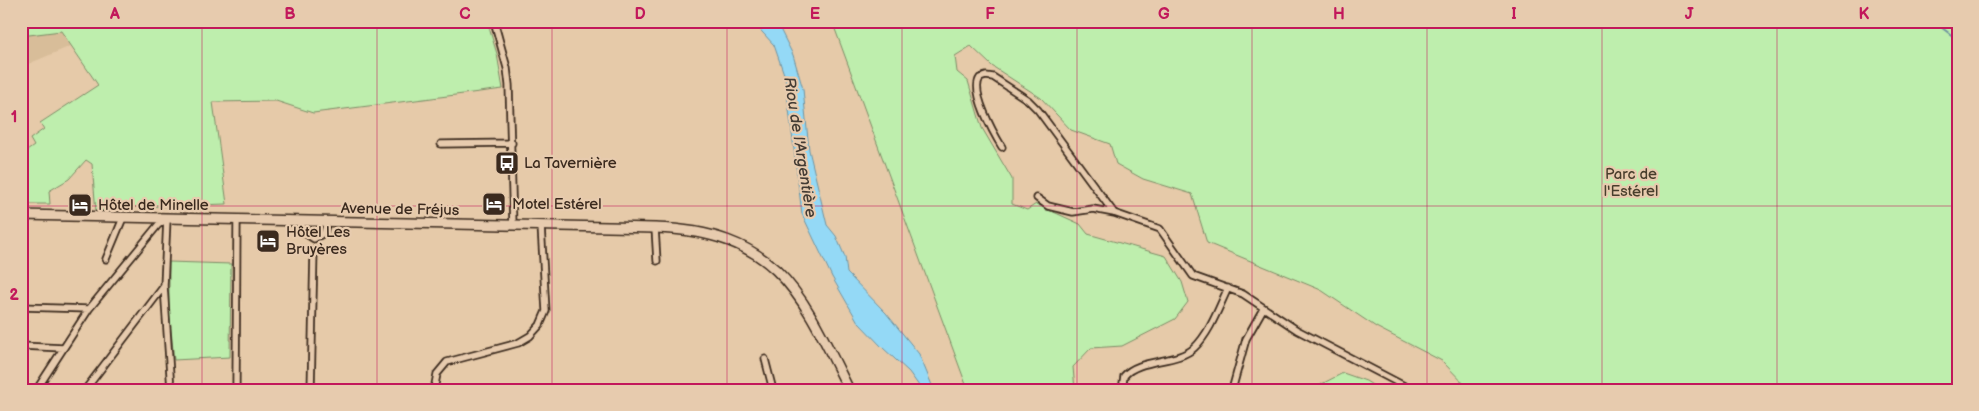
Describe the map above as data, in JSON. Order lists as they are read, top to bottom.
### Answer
{
  "streets": {
    "main road": ["Avenue de Fréjus"]
  },
  "water": ["Riou de l'Argentière"],
  "parks": ["Parc de l'Estérel"],
  "places": {
    "bus stop": ["La Tavernière"],
    "hotel": ["Motel Estérel", "Hôtel de Minelle", "Hôtel Les Bruyères"]
  },
  "grid": {
    "columns": [
      "A",
      "B",
      "C",
      "D",
      "E",
      "F",
      "G",
      "H",
      "I",
      "J",
      "K"
    ],
    "rows": ["1", "2"]
  }
}
